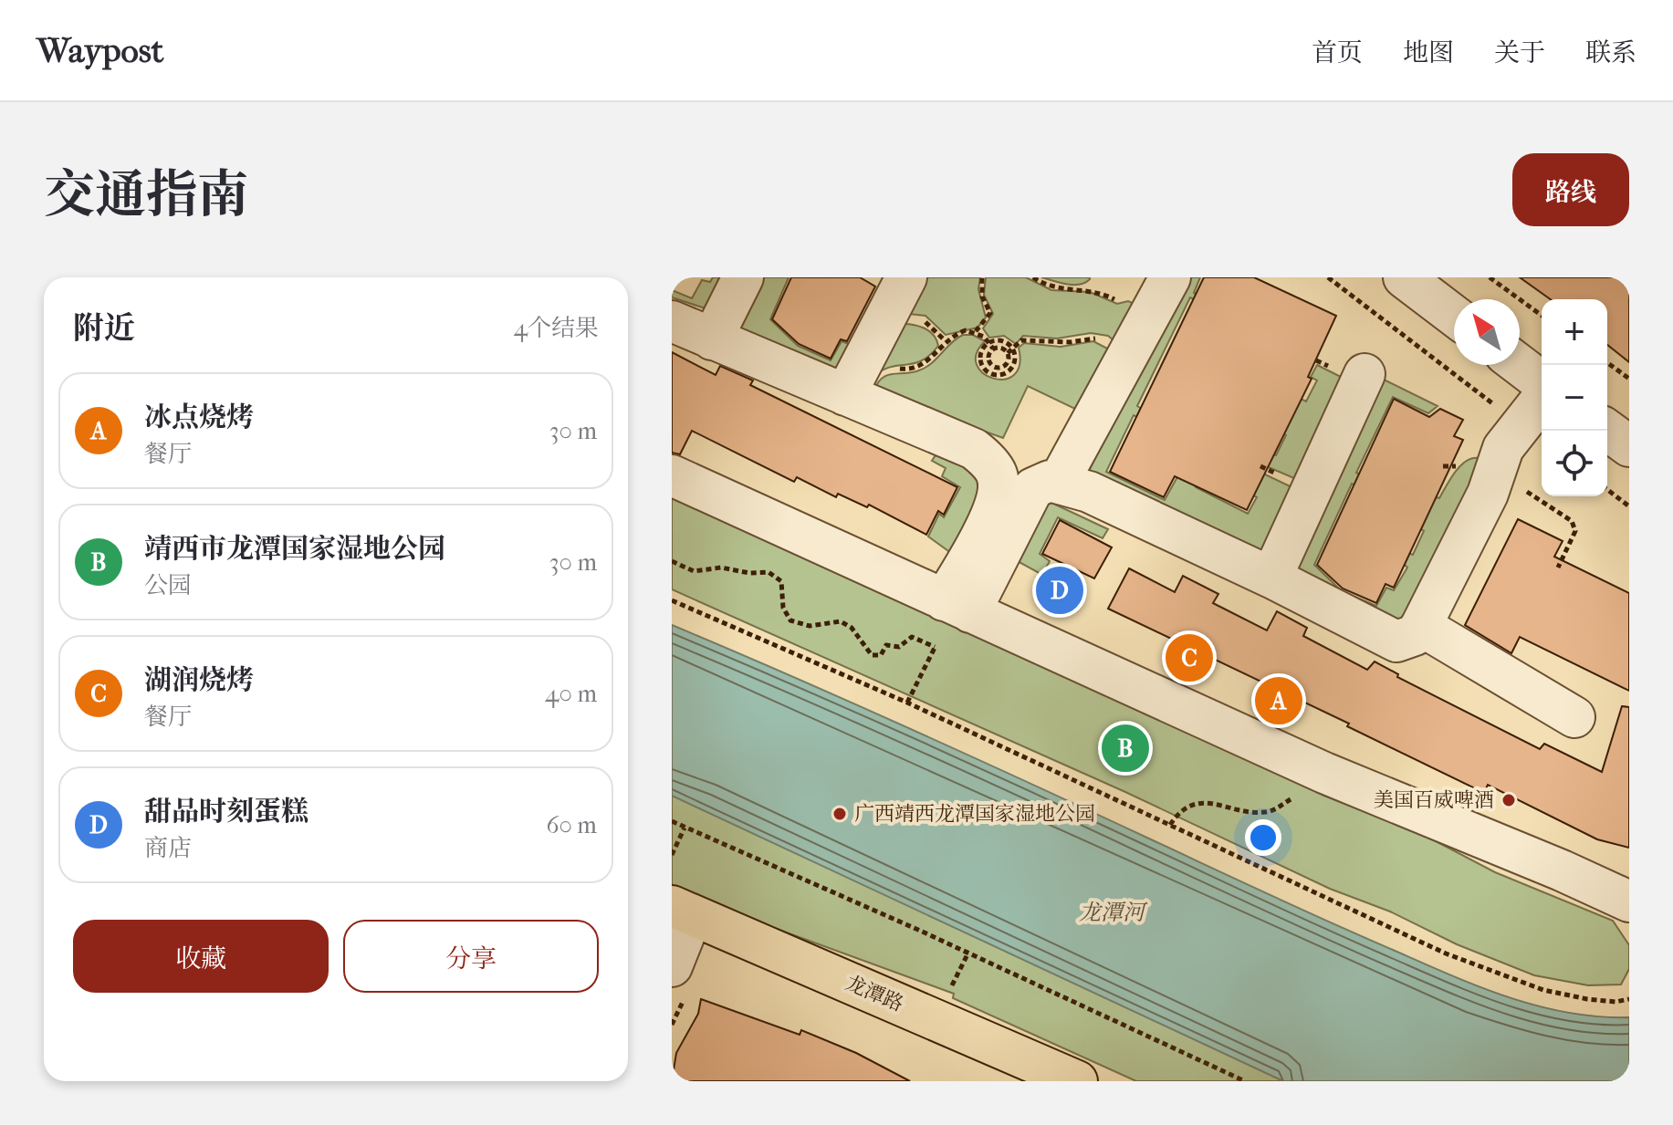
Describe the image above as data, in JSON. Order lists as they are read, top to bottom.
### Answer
{
  "streets": {
    "main road": ["龙潭路"]
  },
  "water": ["龙潭河"],
  "places": ["美国百威啤酒", "广西靖西龙潭国家湿地公园"],
  "north": "top left",
  "page": {
    "header": "Waypost",
    "nav": [
      "首页",
      "地图",
      "关于",
      "联系"
    ],
    "title": "交通指南",
    "buttons": [
      "路线",
      ["收藏", "分享"]
    ],
    "heading": ["附近", "4个结果"],
    "map_buttons": ["+", "−"],
    "list": [
      {
        "mark": "A",
        "name": "冰点烧烤",
        "note": "餐厅",
        "value": "30 m"
      },
      {
        "mark": "B",
        "name": "靖西市龙潭国家湿地公园",
        "note": "公园",
        "value": "30 m"
      },
      {
        "mark": "C",
        "name": "湖润烧烤",
        "note": "餐厅",
        "value": "40 m"
      },
      {
        "mark": "D",
        "name": "甜品时刻蛋糕",
        "note": "商店",
        "value": "60 m"
      }
    ],
    "pins": [
      "D",
      "C",
      "A",
      "B"
    ]
  }
}
